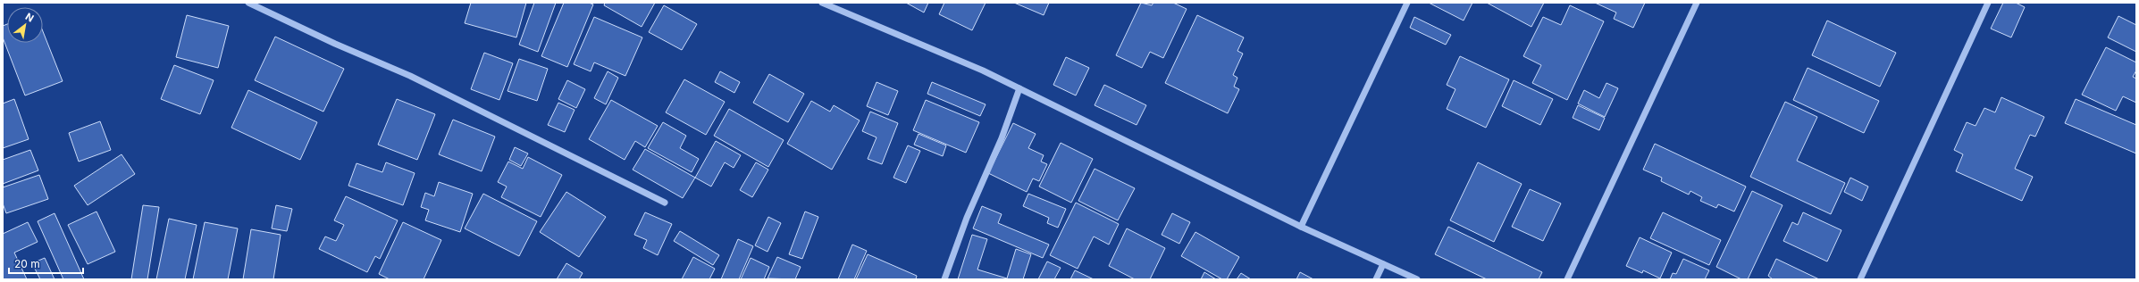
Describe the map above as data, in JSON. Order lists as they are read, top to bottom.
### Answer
{
  "scale_bar": "20 m",
  "north": "top right"
}
